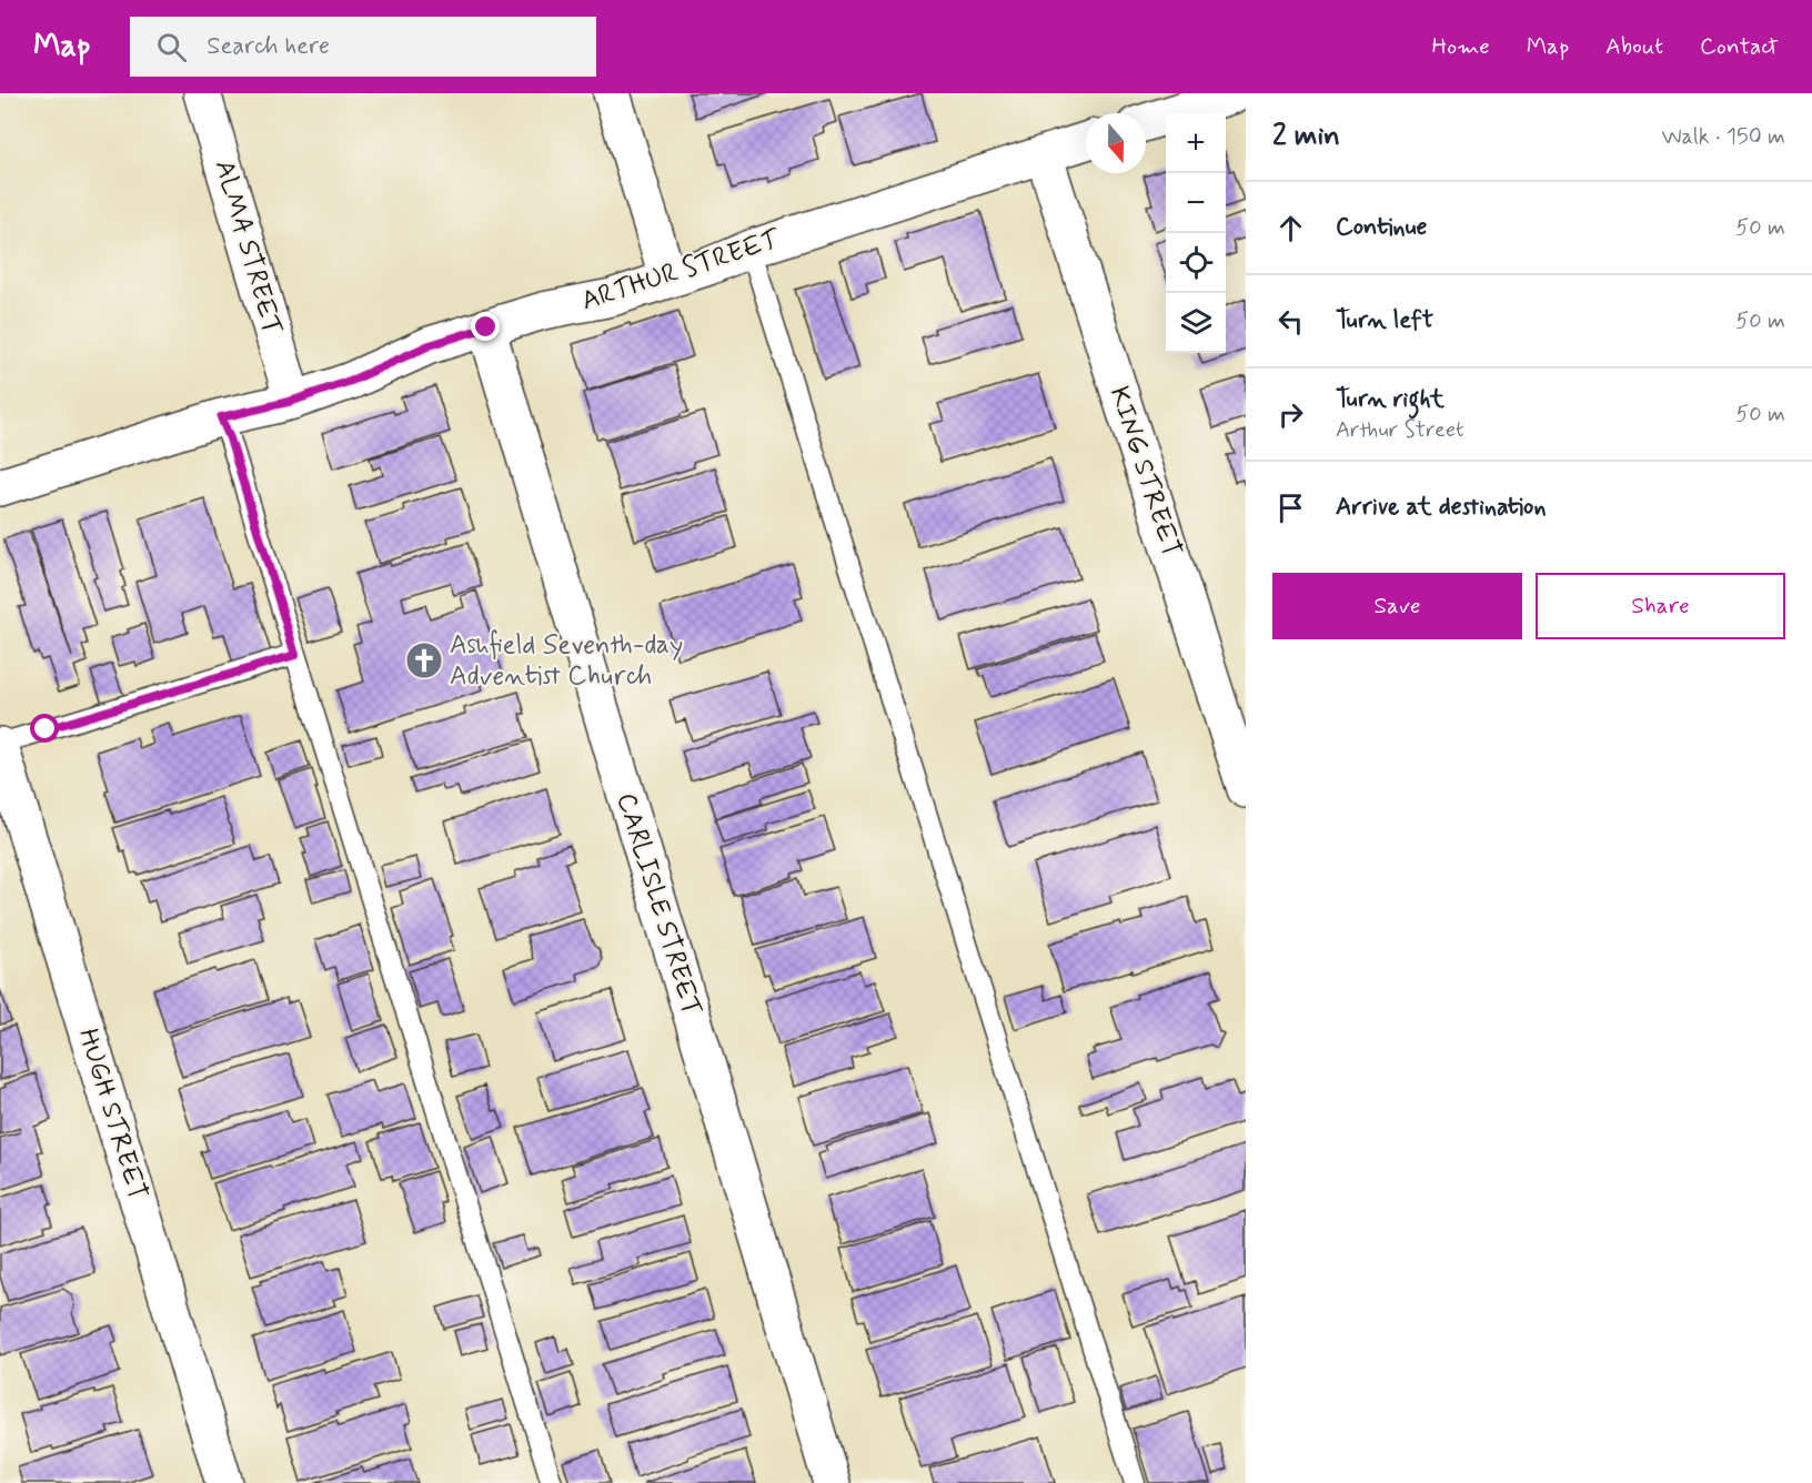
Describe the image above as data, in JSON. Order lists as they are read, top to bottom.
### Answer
{
  "streets": {
    "street": [
      "ALMA STREET",
      "ARTHUR STREET",
      "KING STREET",
      "CARLISLE STREET",
      "HUGH STREET"
    ]
  },
  "crossings": [
    ["ALMA STREET", "ARTHUR STREET"],
    ["ARTHUR STREET", "KING STREET"],
    ["ARTHUR STREET", "CARLISLE STREET"]
  ],
  "places": {
    "church": ["Ashfield Seventh-day Adventist Church"]
  },
  "north": "bottom",
  "page": {
    "header": "Map",
    "search": "Search here",
    "nav": [
      "Home",
      "Map",
      "About",
      "Contact"
    ],
    "heading": ["2 min", "Walk · 150 m"],
    "map_buttons": ["+", "−"],
    "list": [
      ["Continue", "50 m"],
      ["Turn left", "50 m"],
      ["Turn right", "Arthur Street", "50 m"],
      "Arrive at destination"
    ],
    "buttons": ["Save", "Share"]
  }
}
